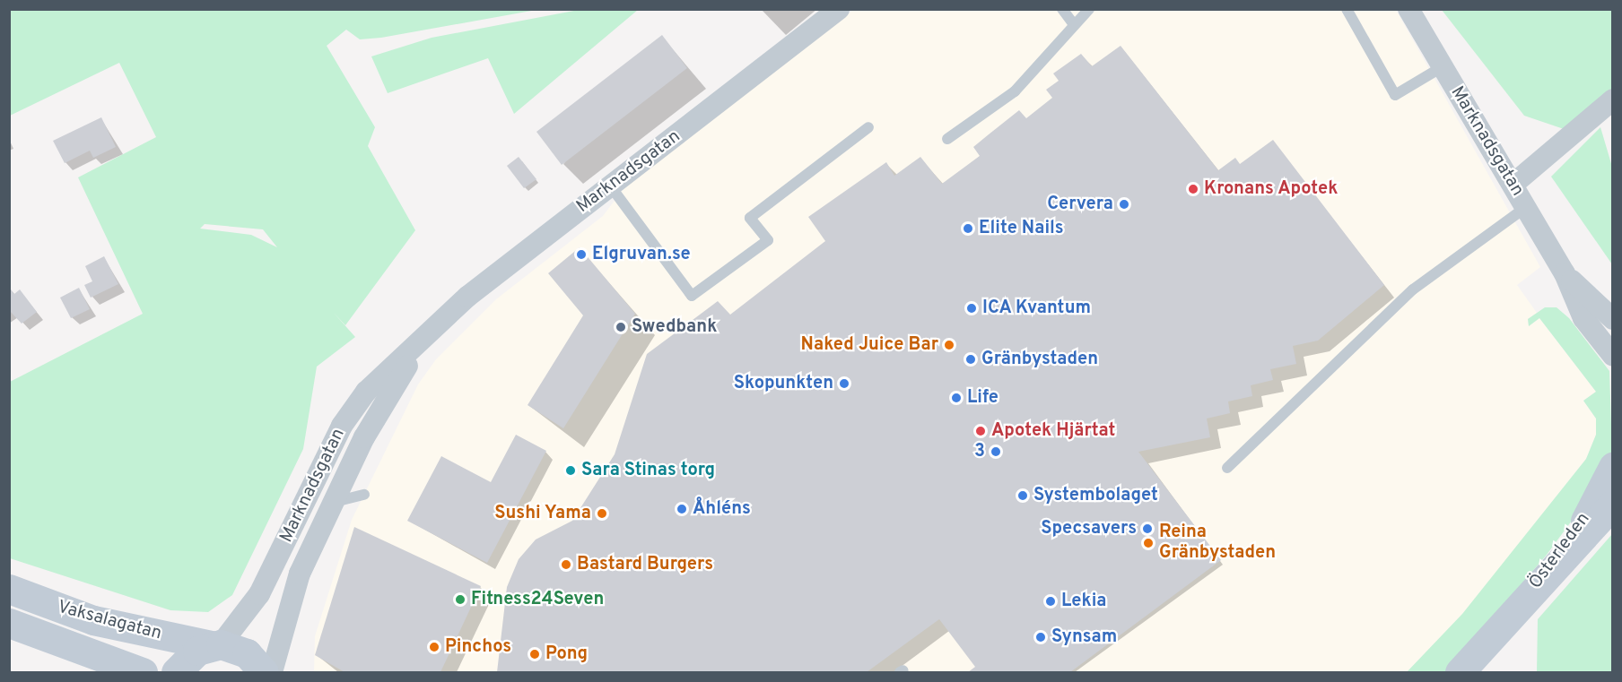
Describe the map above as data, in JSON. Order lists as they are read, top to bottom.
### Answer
{
  "streets": {
    "main road": ["Österleden", "Vaksalagatan"],
    "street": ["Marknadsgatan"]
  },
  "crossings": [
    ["Marknadsgatan", "Vaksalagatan"]
  ],
  "places": [
    "Kronans Apotek",
    "Cervera",
    "Elite Nails",
    "Elgruvan.se",
    "ICA Kvantum",
    "Swedbank",
    "Naked Juice Bar",
    "Gränbystaden",
    "Skopunkten",
    "Life",
    "Apotek Hjärtat",
    "3",
    "Sara Stinas torg",
    "Systembolaget",
    "Åhléns",
    "Sushi Yama",
    "Specsavers",
    "Reina Gränbystaden",
    "Bastard Burgers",
    "Fitness24Seven",
    "Lekia",
    "Synsam",
    "Pinchos",
    "Pong"
  ]
}
